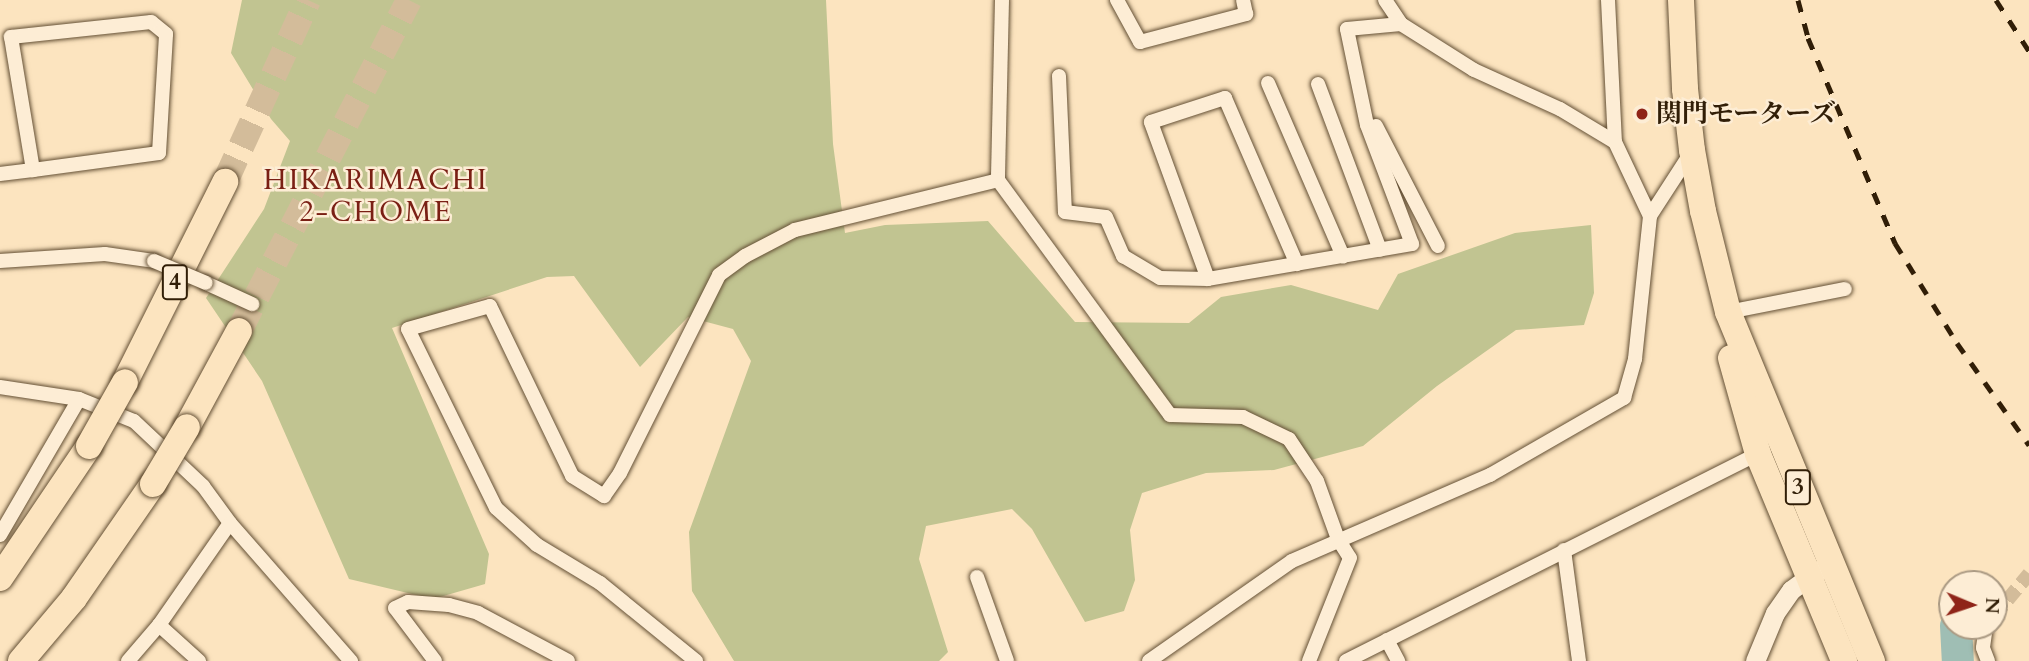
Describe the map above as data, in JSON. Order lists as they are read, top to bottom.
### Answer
{
  "streets": {
    "highway": ["4", "3"]
  },
  "districts": ["HIKARIMACHI 2-CHOME"],
  "places": ["関門モーターズ"],
  "north": "right"
}
